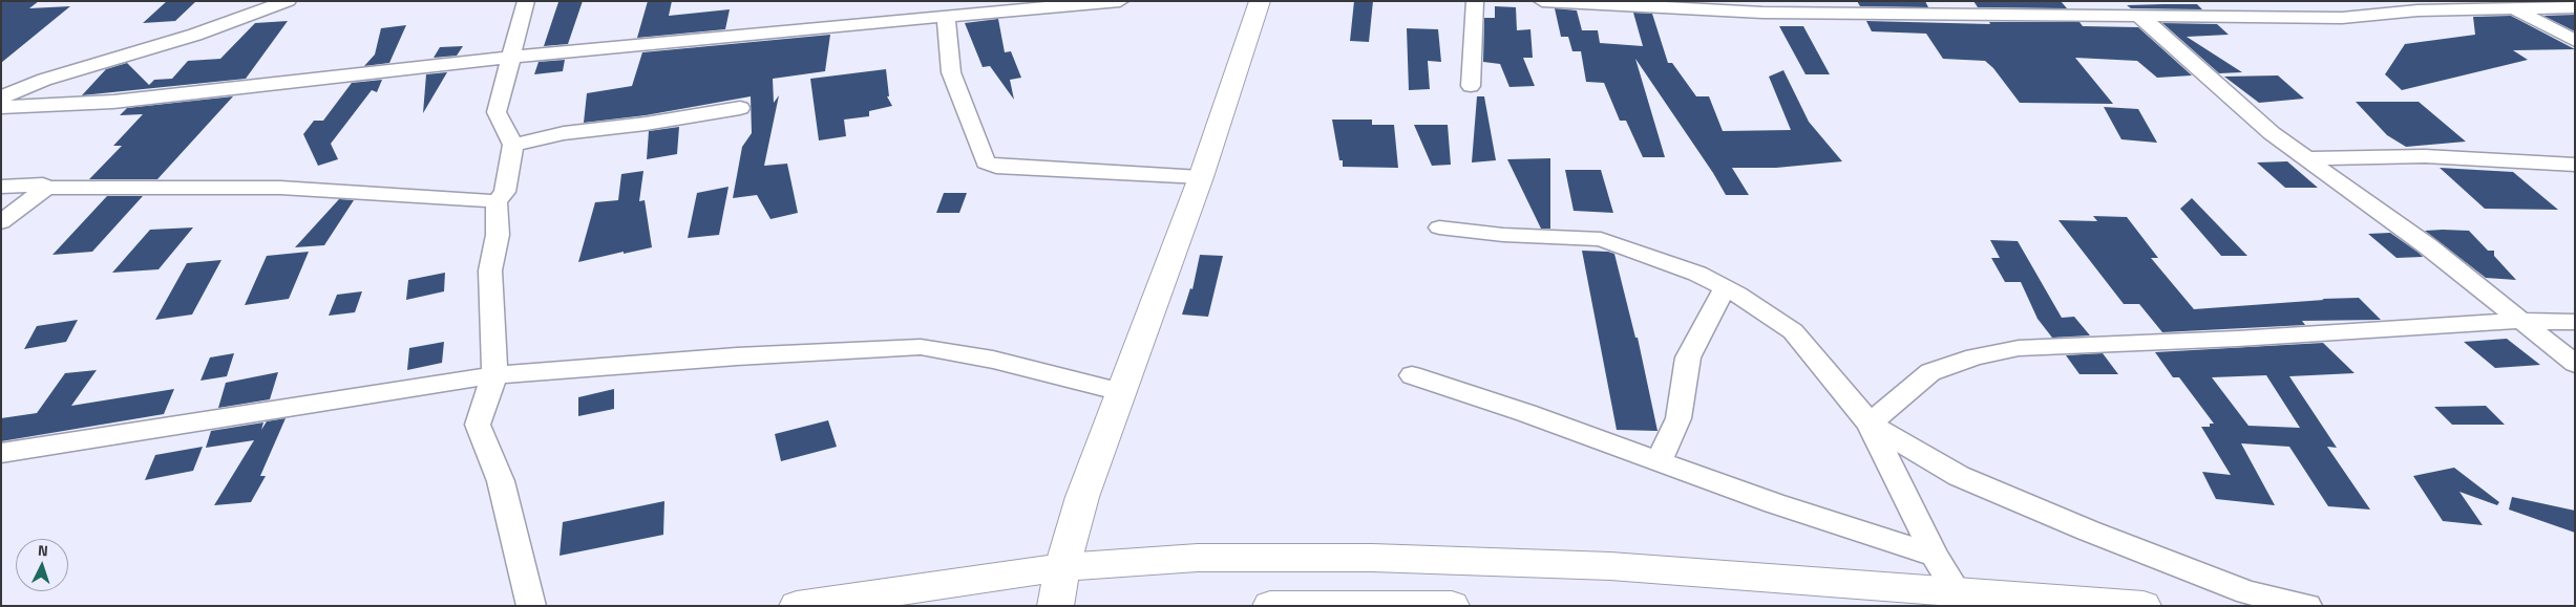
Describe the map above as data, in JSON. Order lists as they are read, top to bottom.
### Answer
{
  "north": "top"
}
